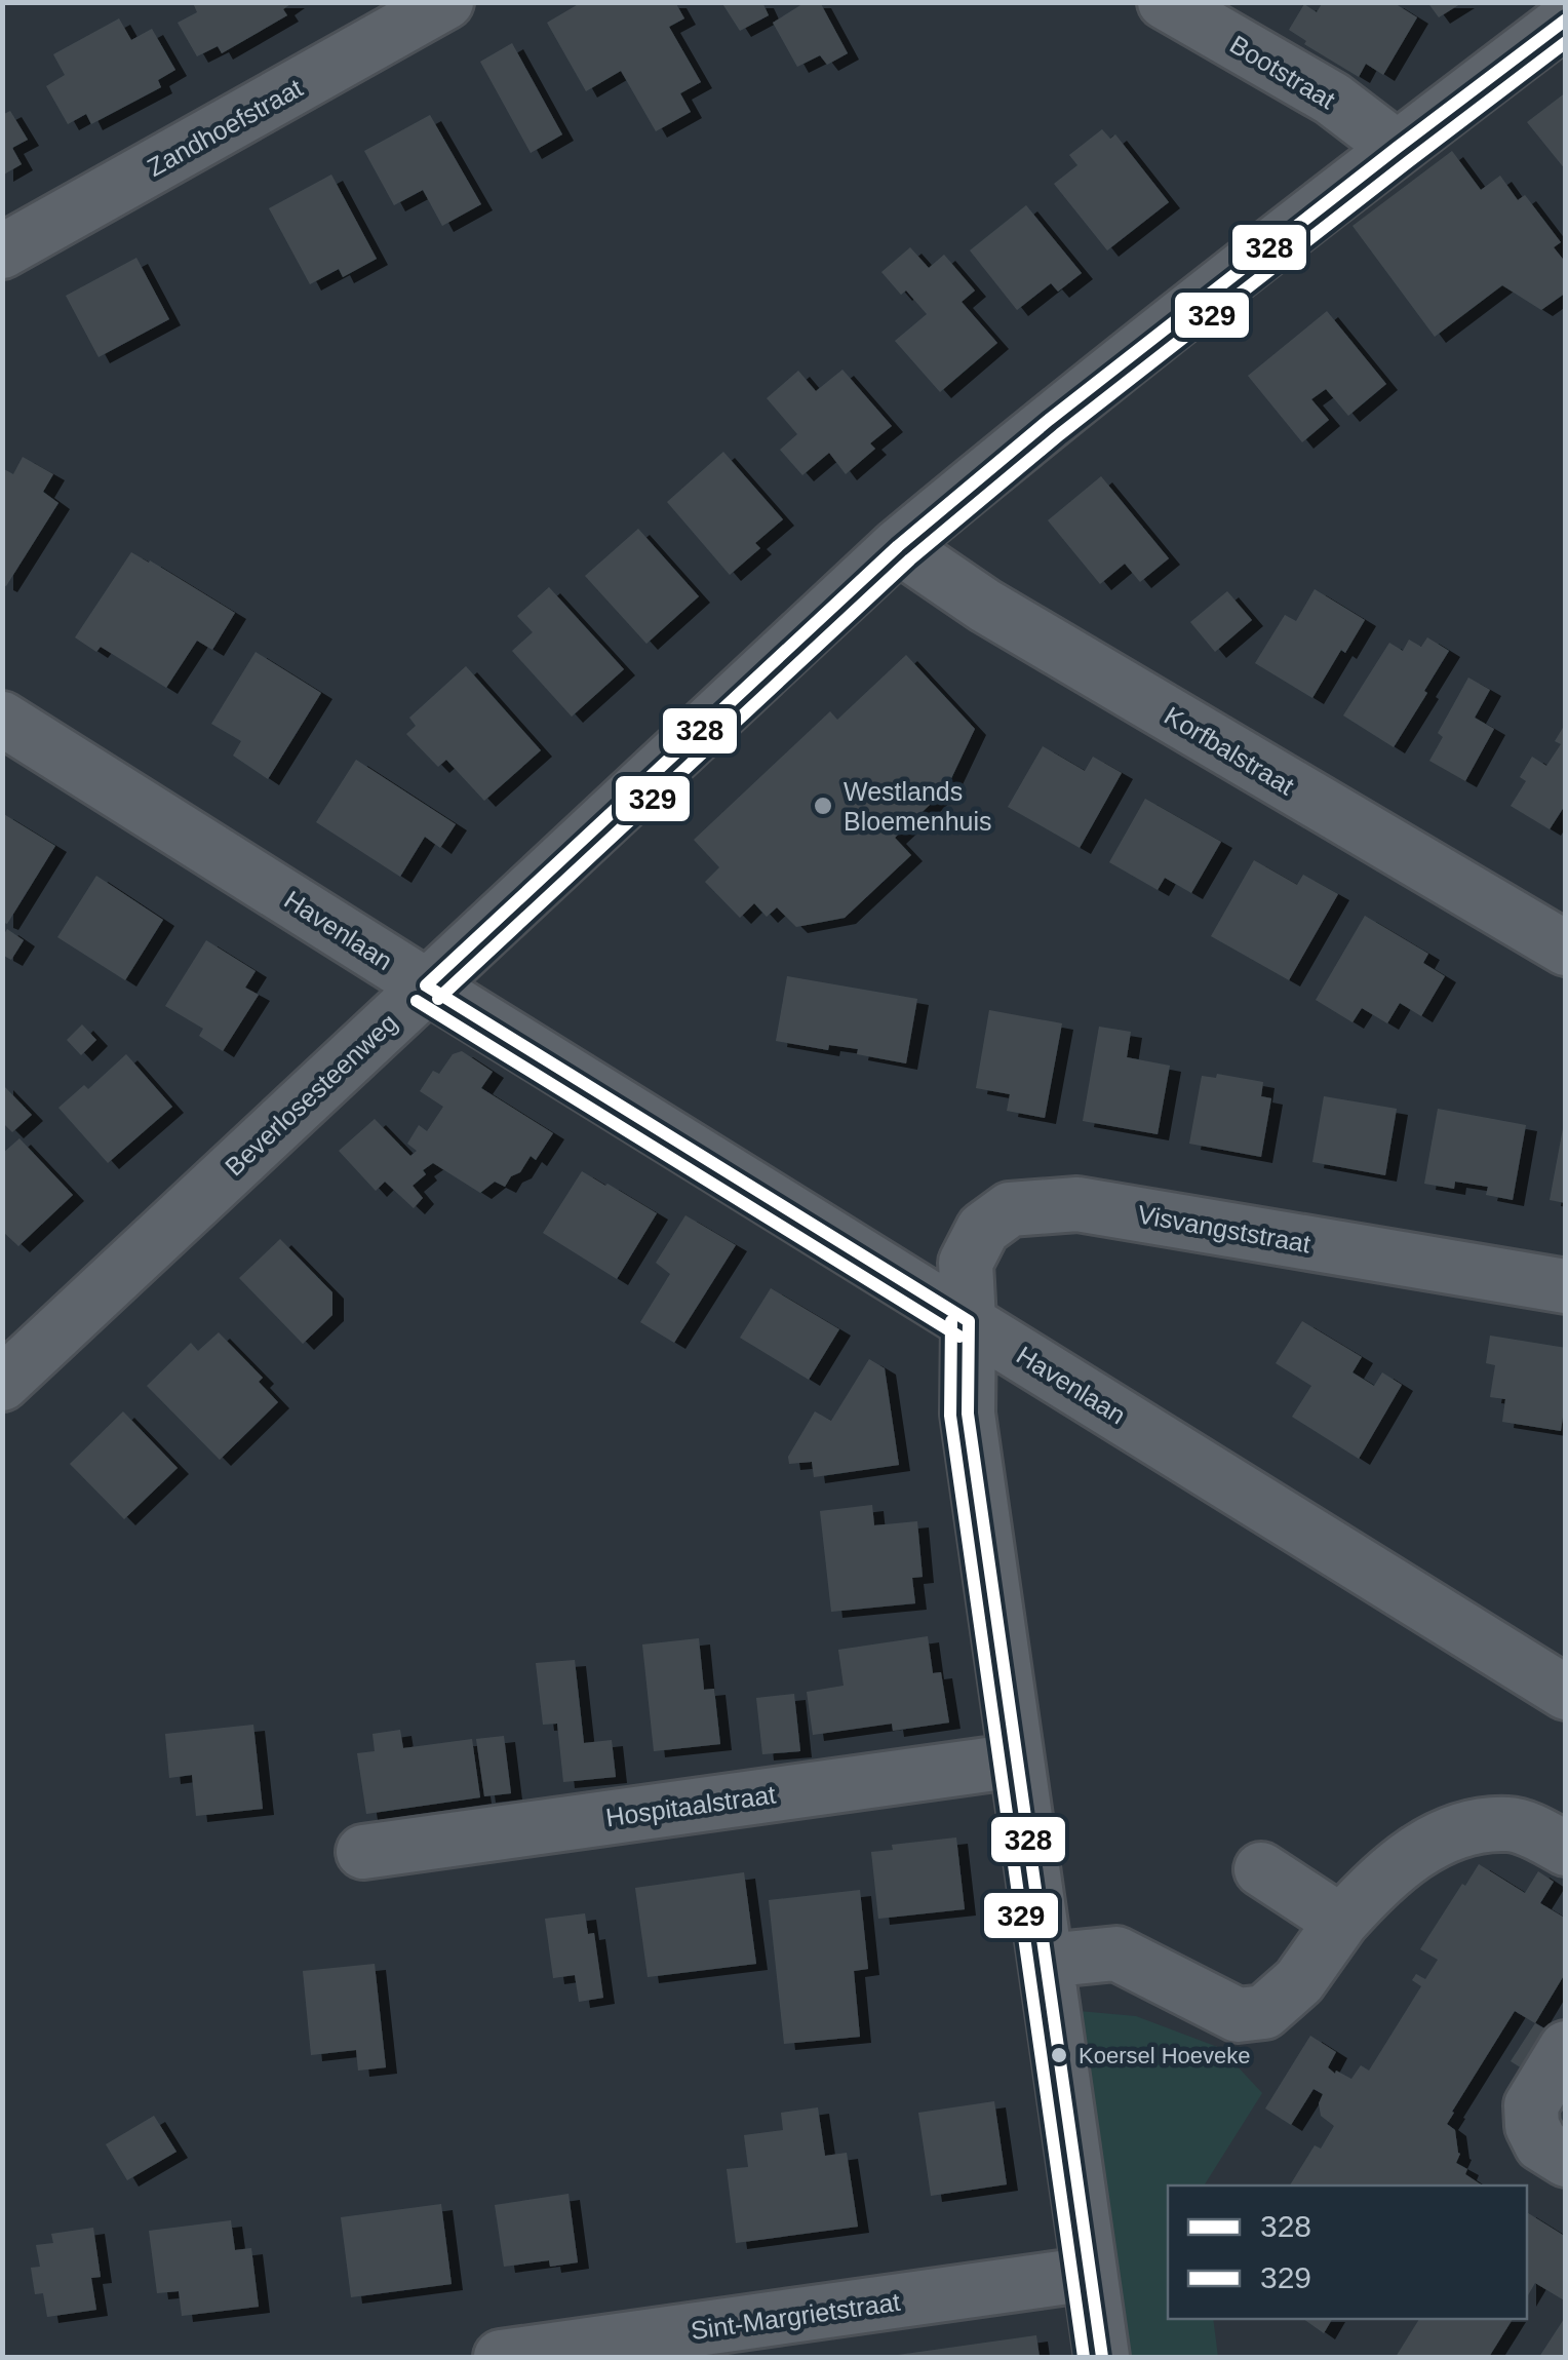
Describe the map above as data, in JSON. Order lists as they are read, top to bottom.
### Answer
{
  "streets": {
    "street": [
      "Bootstraat",
      "Zandhoefstraat",
      "Korfbalstraat",
      "Havenlaan",
      "Beverlosesteenweg",
      "Visvangststraat",
      "Hospitaalstraat",
      "Sint-Margrietstraat"
    ]
  },
  "crossings": [
    ["Bootstraat", "Beverlosesteenweg"],
    ["Korfbalstraat", "Beverlosesteenweg"],
    ["Havenlaan", "Beverlosesteenweg"],
    ["Havenlaan", "Visvangststraat"]
  ],
  "places": ["Westlands Bloemenhuis", "Koersel Hoeveke"],
  "lines": ["transit line 328", "transit line 329"],
  "legend": ["328", "329"]
}
